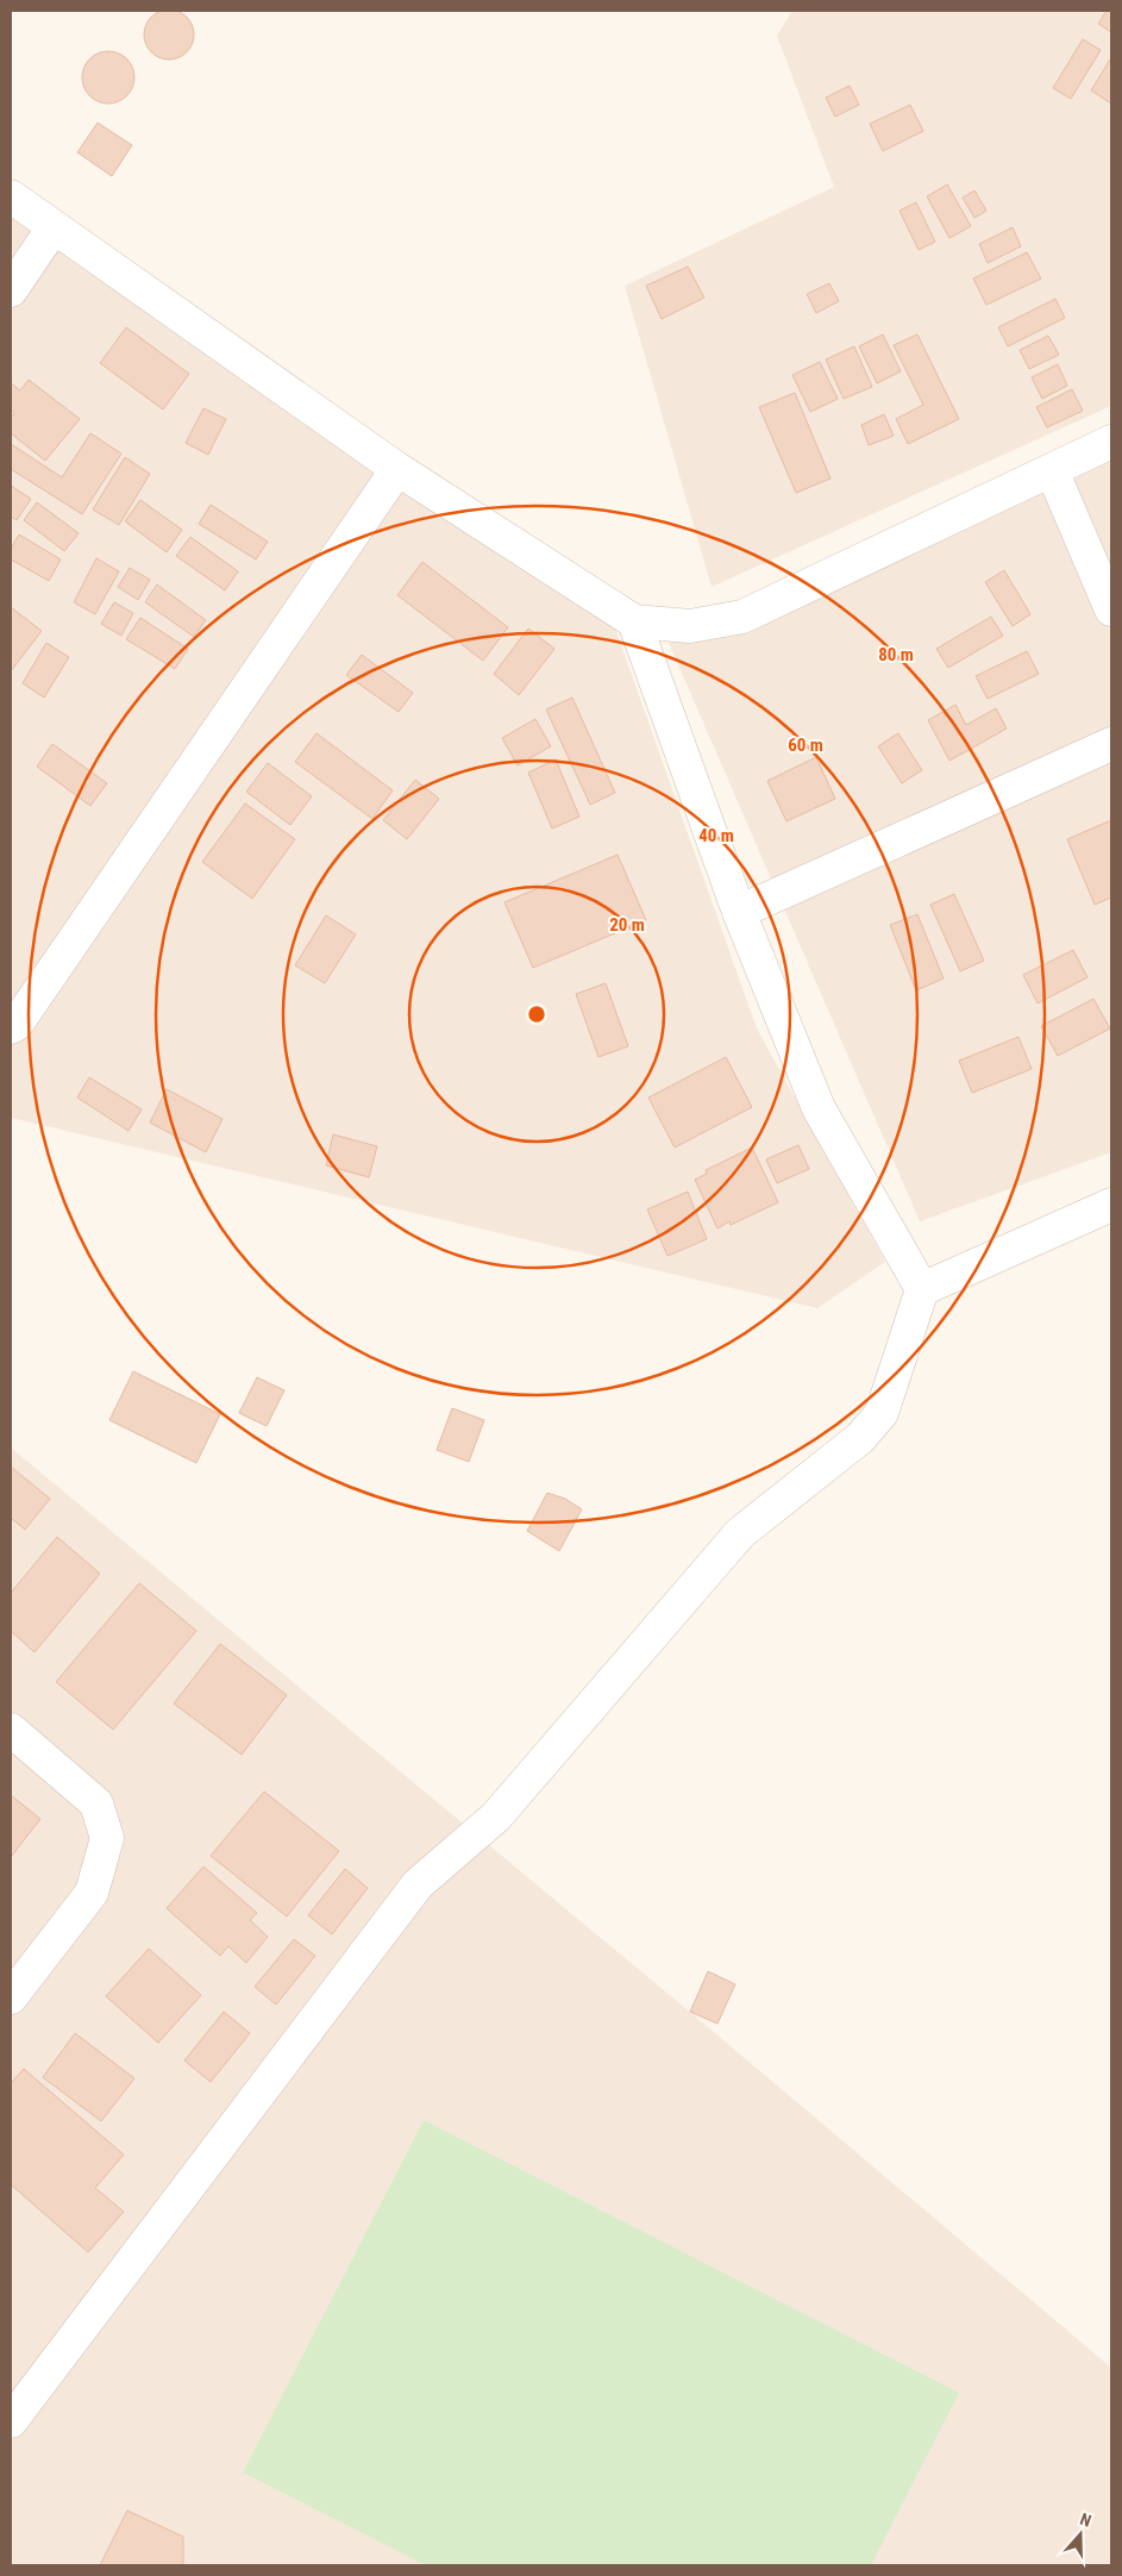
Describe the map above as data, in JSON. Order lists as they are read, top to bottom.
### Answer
{
  "north": "top",
  "rings": [
    "80 m",
    "60 m",
    "40 m",
    "20 m"
  ]
}
